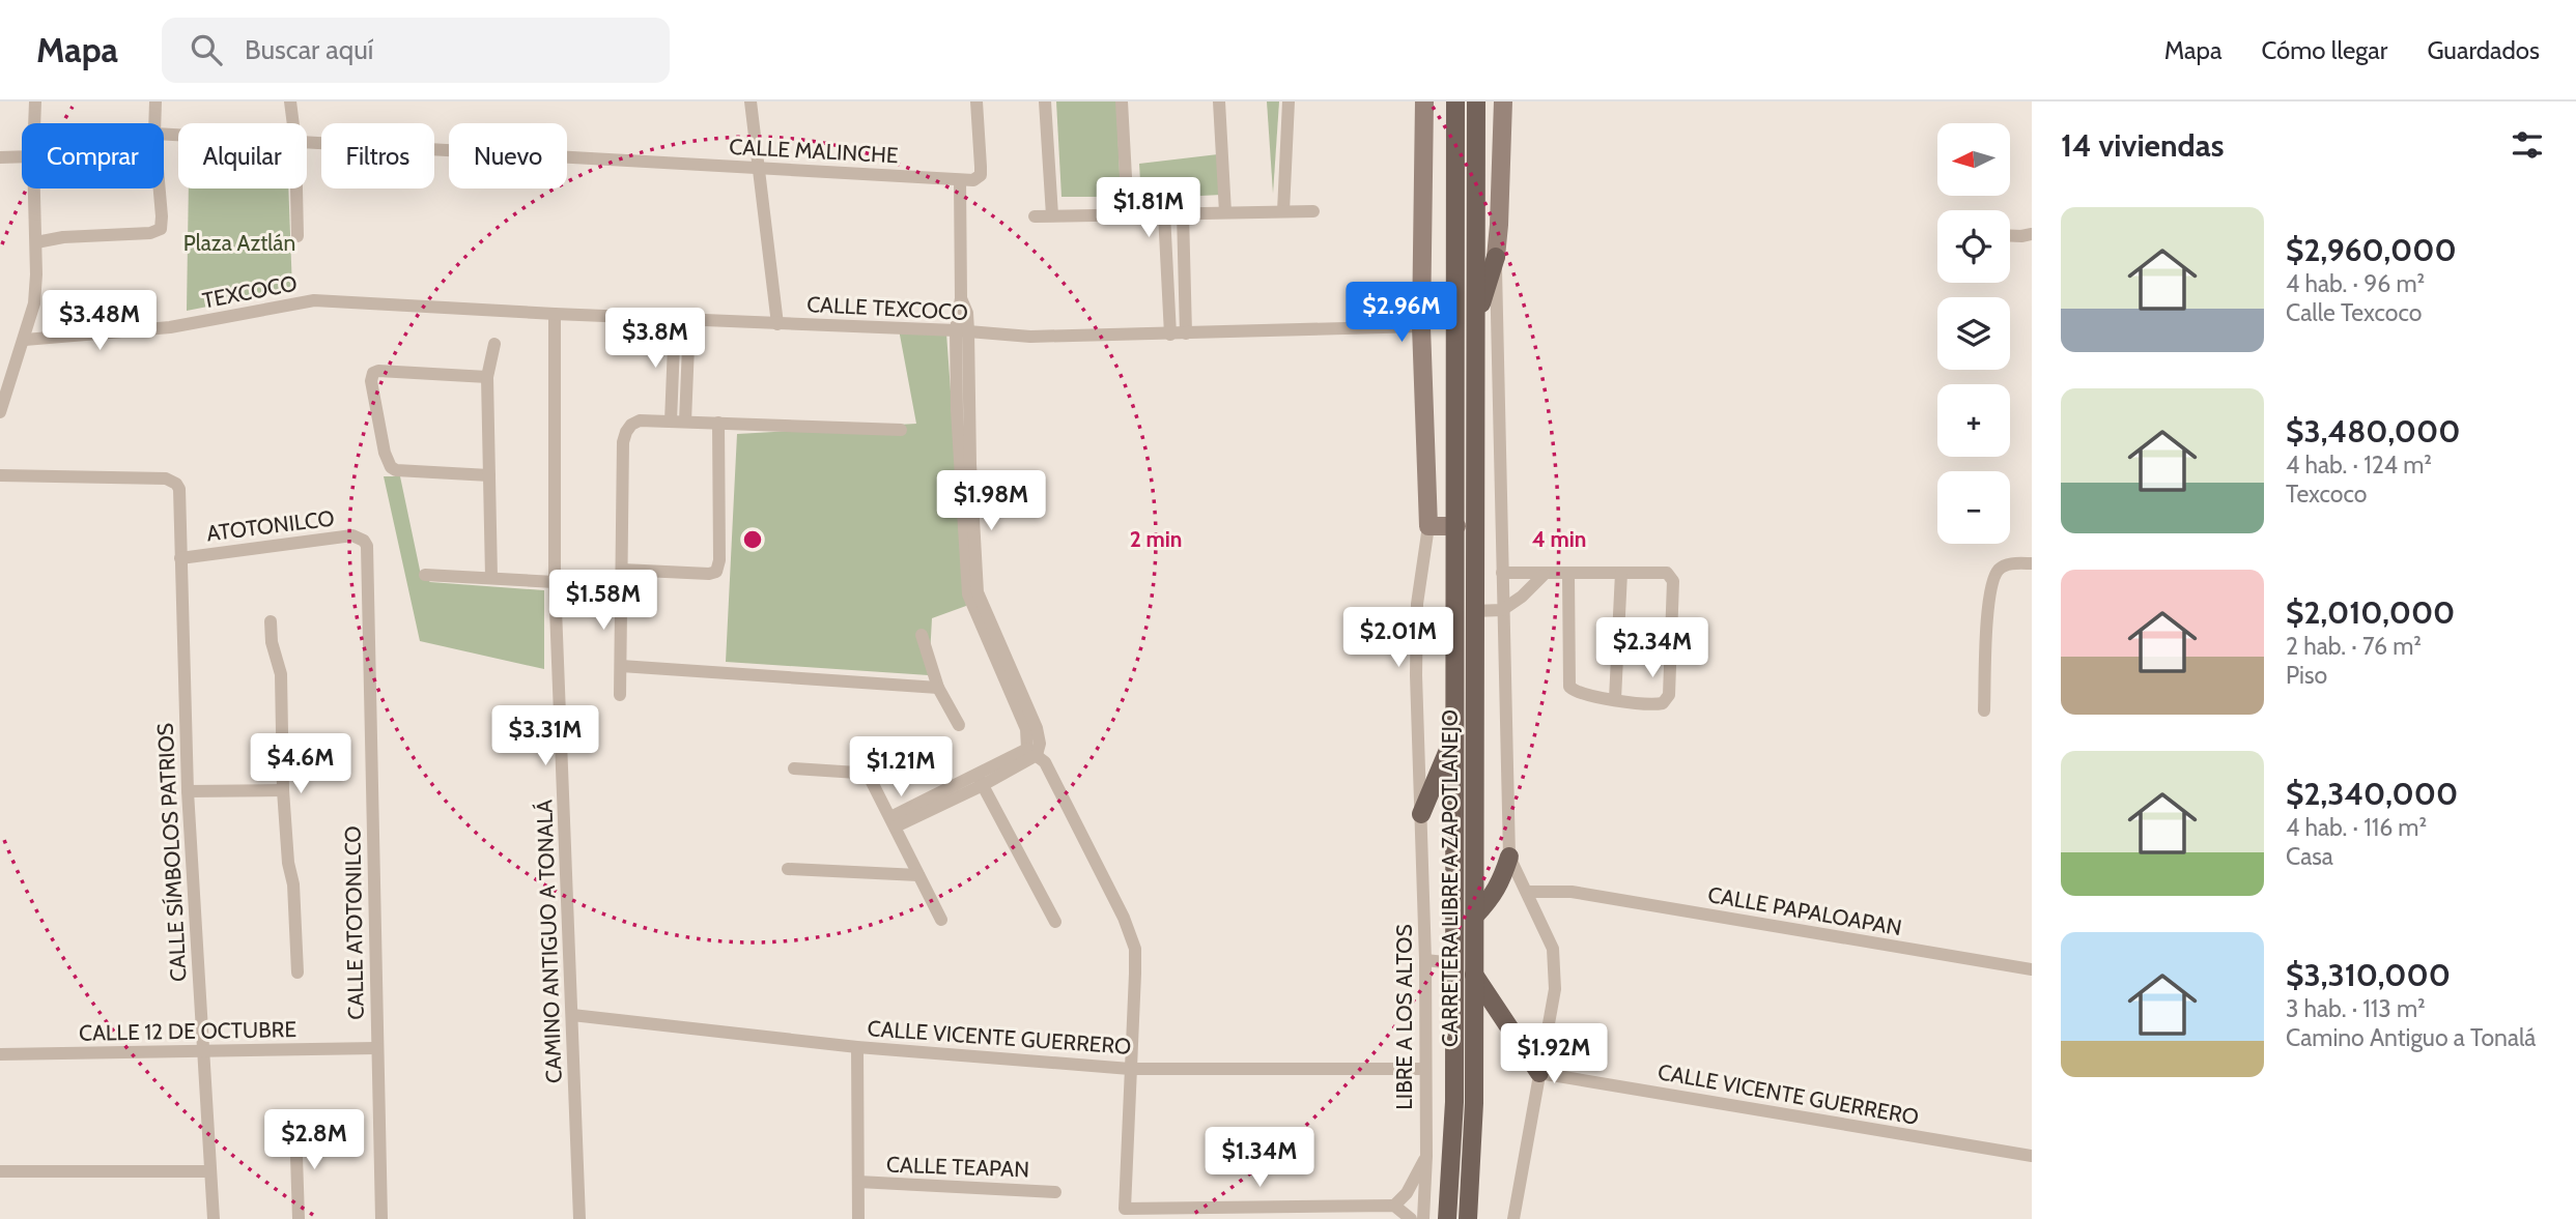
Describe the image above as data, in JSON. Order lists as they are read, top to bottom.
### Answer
{
  "streets": {
    "main road": ["CARRETERA LIBRE A ZAPOTLANEJO"],
    "street": [
      "CALLE MALINCHE",
      "TEXCOCO",
      "CALLE TEXCOCO",
      "ATOTONILCO",
      "CALLE SÍMBOLOS PATRIOS",
      "CALLE PAPALOAPAN",
      "CALLE ATOTONILCO",
      "CAMINO ANTIGUO A TONALÁ",
      "LIBRE A LOS ALTOS",
      "CALLE 12 DE OCTUBRE",
      "CALLE VICENTE GUERRERO",
      "CALLE TEAPAN"
    ]
  },
  "crossings": [
    ["TEXCOCO", "CALLE TEXCOCO"],
    ["CALLE TEXCOCO", "CAMINO ANTIGUO A TONALÁ"],
    ["ATOTONILCO", "CALLE SÍMBOLOS PATRIOS"],
    ["ATOTONILCO", "CALLE ATOTONILCO"],
    ["CALLE SÍMBOLOS PATRIOS", "CALLE 12 DE OCTUBRE"],
    ["CALLE ATOTONILCO", "CALLE 12 DE OCTUBRE"],
    ["CAMINO ANTIGUO A TONALÁ", "CALLE VICENTE GUERRERO"],
    ["LIBRE A LOS ALTOS", "CALLE VICENTE GUERRERO"]
  ],
  "parks": ["Plaza Aztlán"],
  "north": "left",
  "page": {
    "header": "Mapa",
    "search": "Buscar aquí",
    "nav": ["Mapa", "Cómo llegar", "Guardados"],
    "heading": "14 viviendas",
    "map_buttons": ["+", "−"],
    "chip": [
      "Comprar",
      "Alquilar",
      "Filtros",
      "Nuevo"
    ],
    "price": [
      "$1.81M",
      "$2.96M",
      "$3.48M",
      "$3.8M",
      "$1.98M",
      "$1.58M",
      "$2.01M",
      "$2.34M",
      "$3.31M",
      "$4.6M",
      "$1.21M",
      "$1.92M",
      "$2.8M",
      "$1.34M"
    ],
    "list": [
      {
        "name": "$2,960,000",
        "note": "4 hab. · 96 m² · Calle Texcoco"
      },
      {
        "name": "$3,480,000",
        "note": "4 hab. · 124 m² · Texcoco"
      },
      {
        "name": "$2,010,000",
        "note": "2 hab. · 76 m² · Piso"
      },
      {
        "name": "$2,340,000",
        "note": "4 hab. · 116 m² · Casa"
      },
      {
        "name": "$3,310,000",
        "note": "3 hab. · 113 m² · Camino Antiguo a Tonalá"
      }
    ]
  },
  "rings": ["2 min", "4 min"]
}
